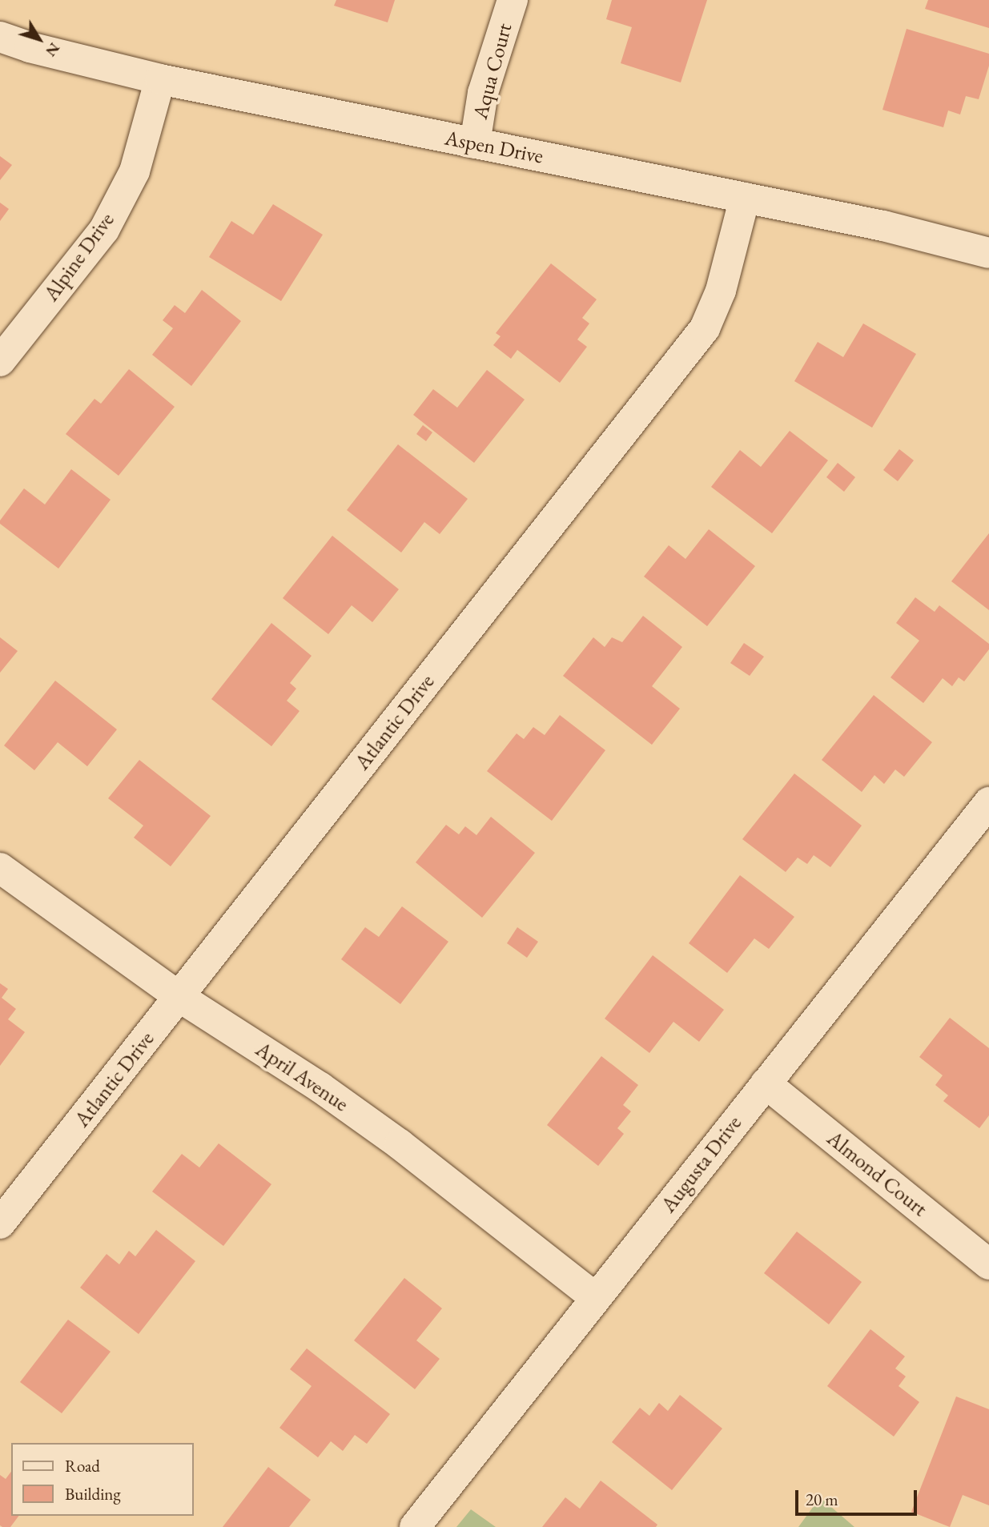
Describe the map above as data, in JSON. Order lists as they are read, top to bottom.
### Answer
{
  "streets": {
    "street": [
      "Aqua Court",
      "Aspen Drive",
      "Alpine Drive",
      "Atlantic Drive",
      "April Avenue",
      "Augusta Drive",
      "Almond Court"
    ]
  },
  "crossings": [
    ["Aqua Court", "Aspen Drive"],
    ["Aspen Drive", "Alpine Drive"],
    ["Aspen Drive", "Atlantic Drive"],
    ["Atlantic Drive", "April Avenue"],
    ["April Avenue", "Augusta Drive"],
    ["Augusta Drive", "Almond Court"]
  ],
  "legend": ["Road", "Building"],
  "scale_bar": "20 m",
  "north": "bottom right"
}
